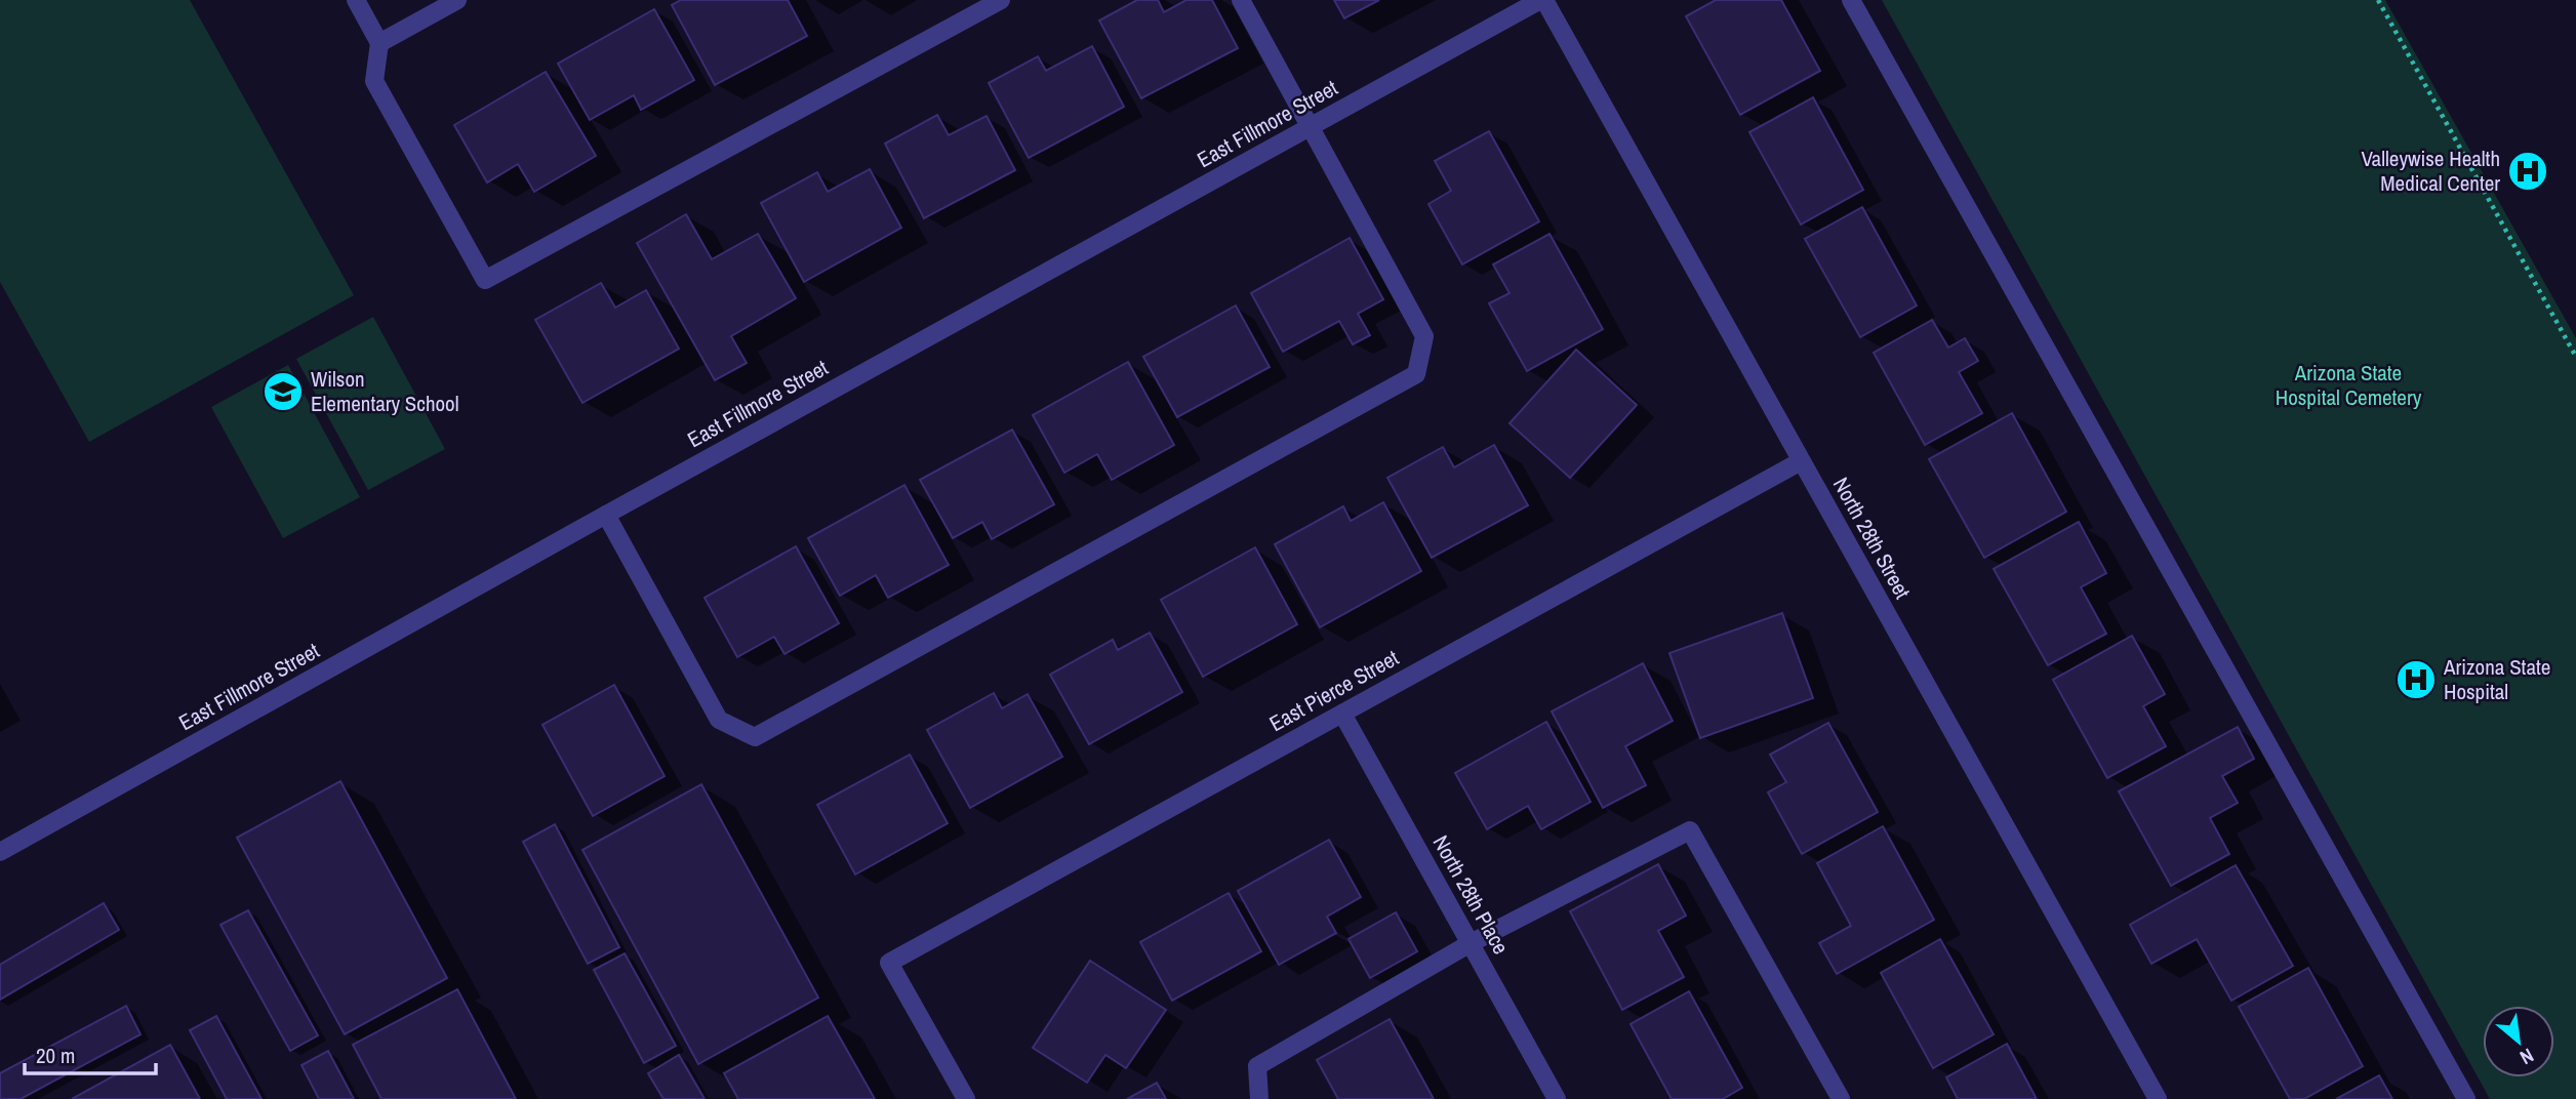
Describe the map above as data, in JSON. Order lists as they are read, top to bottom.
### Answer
{
  "streets": {
    "street": [
      "East Fillmore Street",
      "North 28th Street",
      "East Pierce Street",
      "North 28th Place"
    ]
  },
  "crossings": [
    ["East Fillmore Street", "North 28th Street"],
    ["North 28th Street", "East Pierce Street"],
    ["East Pierce Street", "North 28th Place"]
  ],
  "parks": ["Arizona State Hospital Cemetery"],
  "places": {
    "hospital": ["Valleywise Health Medical Center", "Arizona State Hospital"],
    "school or university": ["Wilson Elementary School"]
  },
  "scale_bar": "20 m",
  "north": "bottom right"
}
